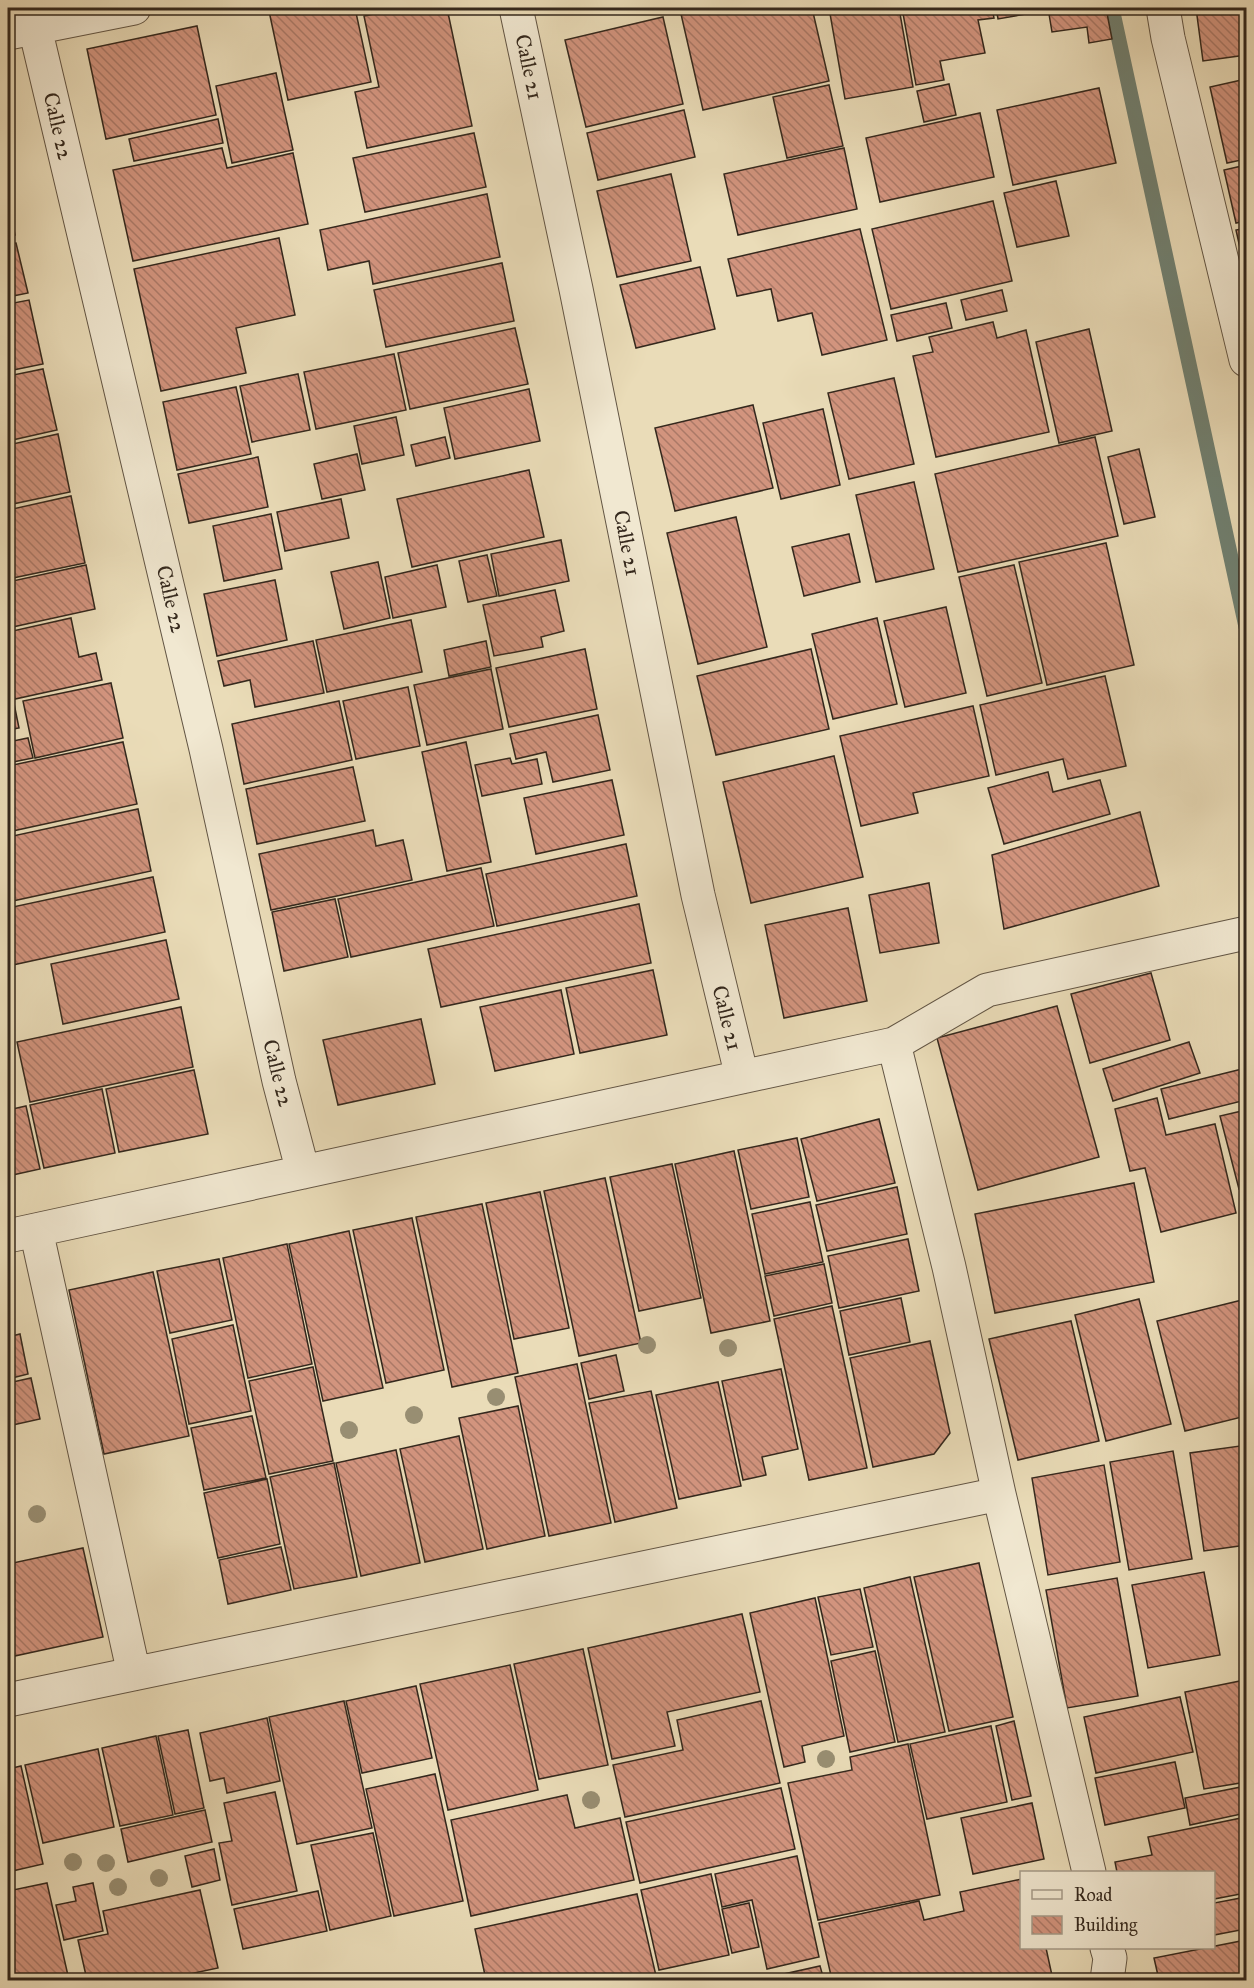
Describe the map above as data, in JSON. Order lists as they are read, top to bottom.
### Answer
{
  "streets": {
    "street": ["Calle 21", "Calle 22"]
  },
  "legend": ["Road", "Building"]
}
